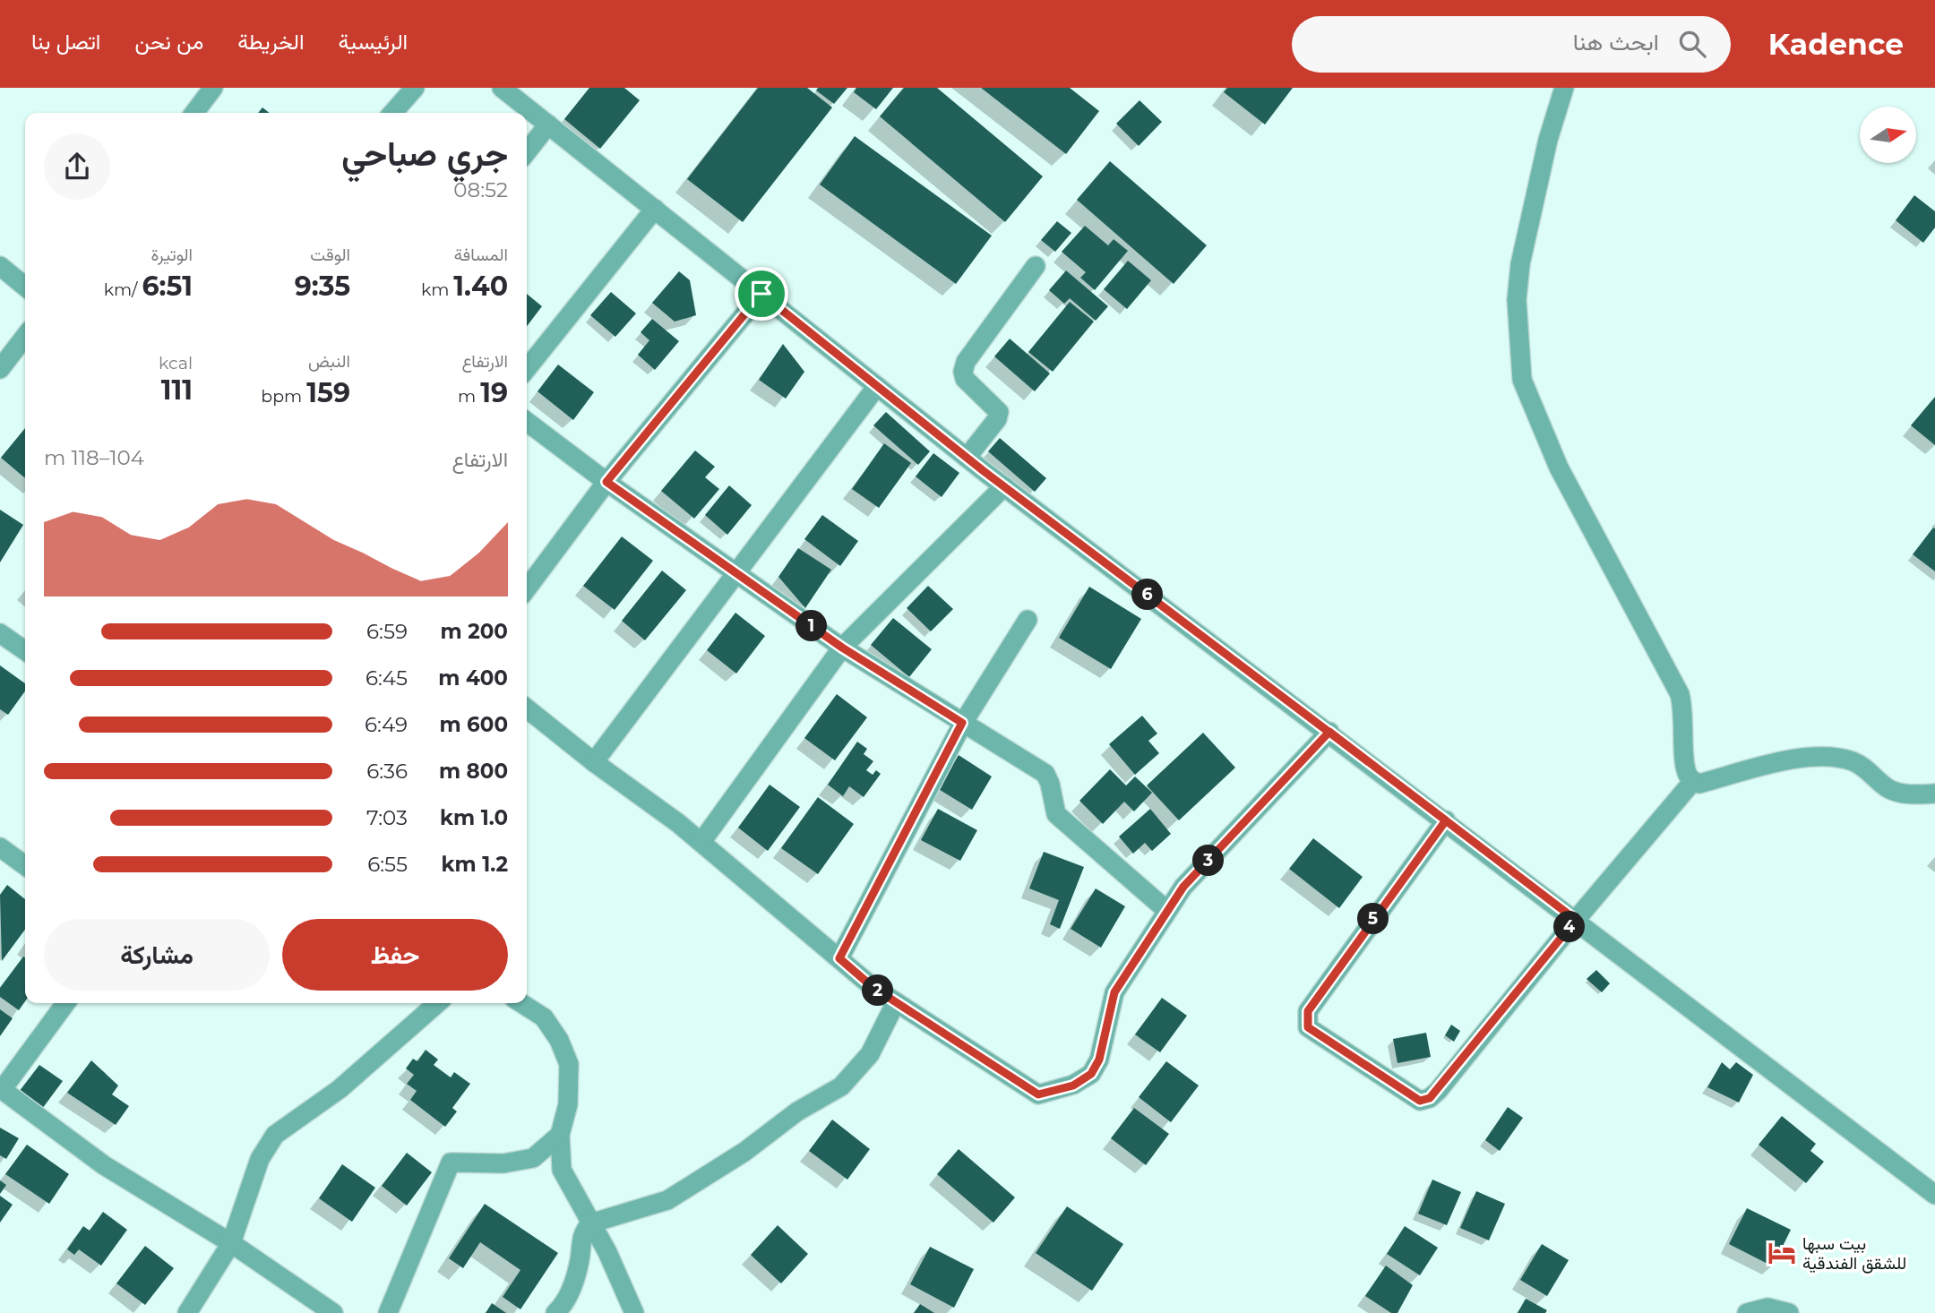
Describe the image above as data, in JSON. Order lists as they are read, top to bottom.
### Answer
{
  "places": {
    "hotel": ["بيت سبها للشقق الفندقية"]
  },
  "north": "right",
  "page": {
    "header": "Kadence",
    "search": "ابحث هنا",
    "nav": [
      "الرئيسية",
      "الخريطة",
      "من نحن",
      "اتصل بنا"
    ],
    "heading": ["جري صباحي", "08:52"],
    "stats": [
      ["المسافة", "1.40 km"],
      ["الوقت", "9:35"],
      ["الوتيرة", "6:51 /km"],
      ["الارتفاع", "19 m"],
      ["النبض", "159 bpm"],
      ["kcal", "111"]
    ],
    "chart": ["الارتفاع", "104–118 m"],
    "pins": [
      "6",
      "1",
      "3",
      "5",
      "4",
      "2"
    ],
    "list": [
      {
        "name": "200 m",
        "note": "6:59"
      },
      {
        "name": "400 m",
        "note": "6:45"
      },
      {
        "name": "600 m",
        "note": "6:49"
      },
      {
        "name": "800 m",
        "note": "6:36"
      },
      {
        "name": "1.0 km",
        "note": "7:03"
      },
      {
        "name": "1.2 km",
        "note": "6:55"
      }
    ],
    "buttons": ["حفظ", "مشاركة"]
  }
}
